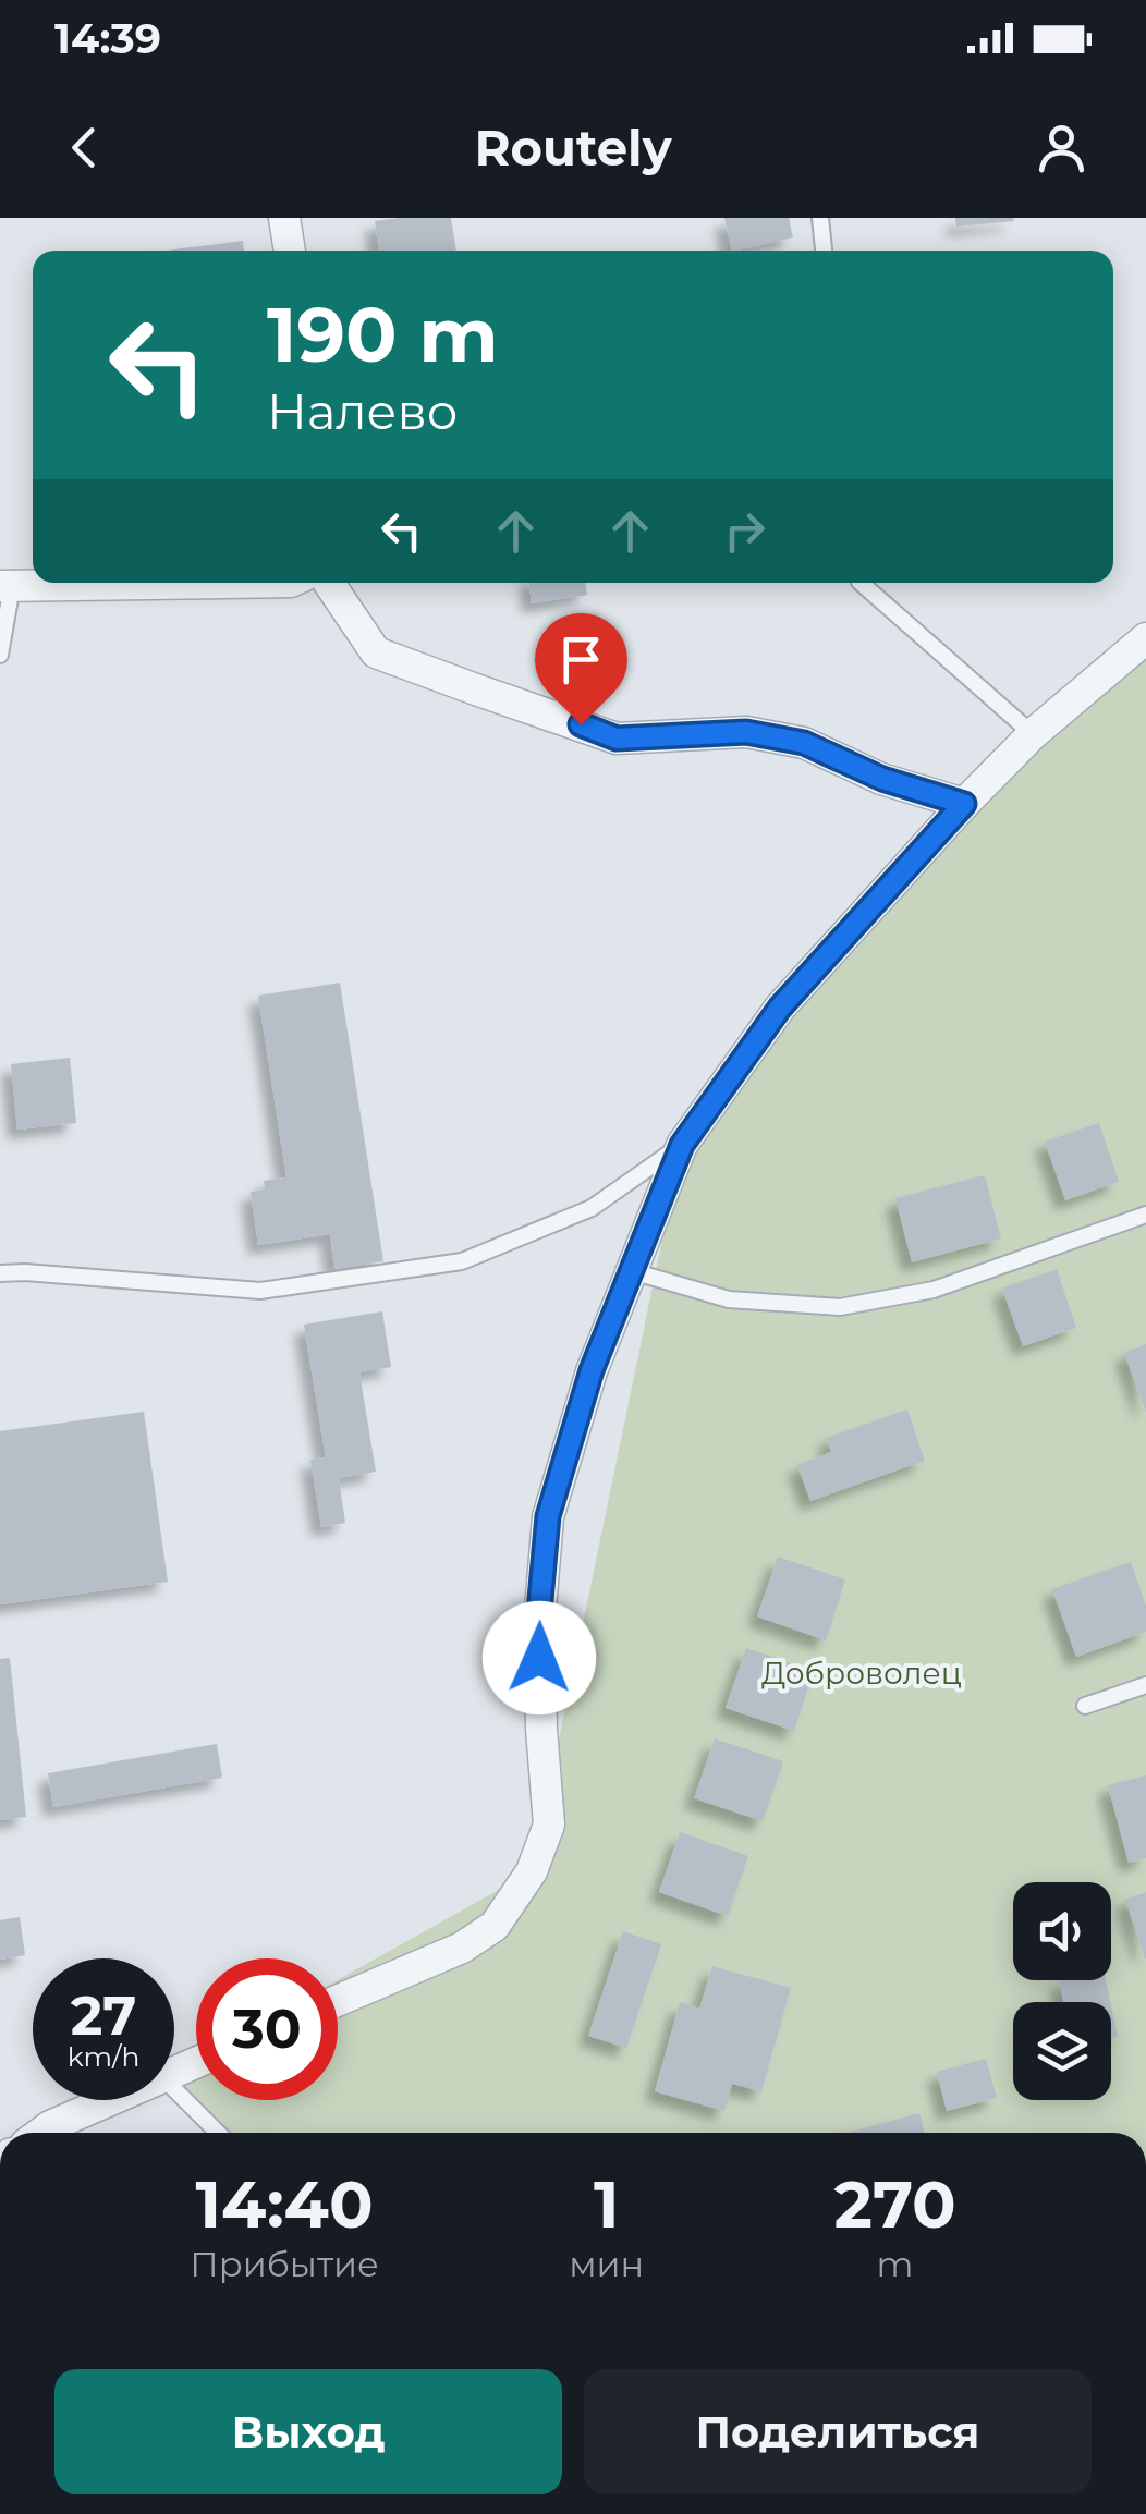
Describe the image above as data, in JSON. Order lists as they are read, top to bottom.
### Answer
{
  "parks": ["Доброволец"],
  "page": {
    "status": "14:39",
    "header": "Routely",
    "turn": ["190 m", "Налево"],
    "speed": "27 km/h",
    "limit": "30",
    "eta": [
      "14:40",
      "Прибытие",
      "1",
      "мин",
      "270",
      "m"
    ],
    "buttons": ["Выход", "Поделиться"]
  }
}
